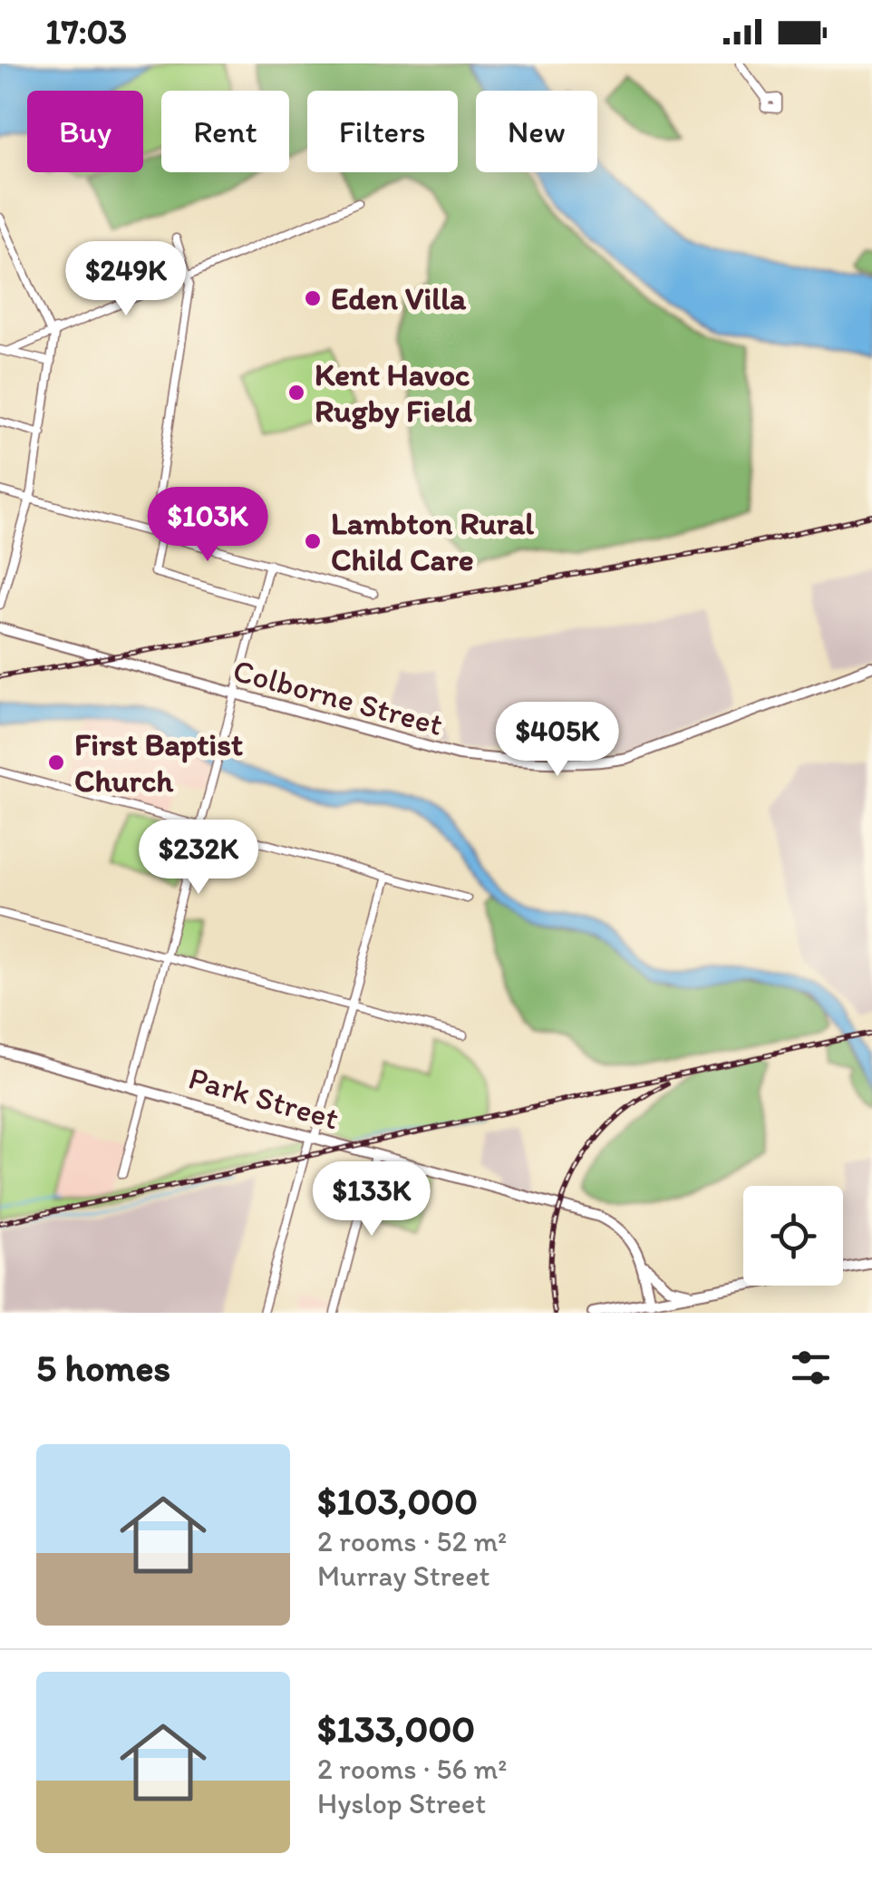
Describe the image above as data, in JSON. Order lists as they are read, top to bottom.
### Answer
{
  "streets": {
    "street": ["Colborne Street", "Park Street"]
  },
  "places": [
    "Eden Villa",
    "Kent Havoc Rugby Field",
    "Lambton Rural Child Care",
    "First Baptist Church"
  ],
  "page": {
    "status": "17:03",
    "chip": [
      "Buy",
      "Rent",
      "Filters",
      "New"
    ],
    "price": [
      "$249K",
      "$103K",
      "$405K",
      "$232K",
      "$133K"
    ],
    "heading": "5 homes",
    "list": [
      {
        "name": "$103,000",
        "note": "2 rooms · 52 m² · Murray Street"
      },
      {
        "name": "$133,000",
        "note": "2 rooms · 56 m² · Hyslop Street"
      }
    ]
  }
}
